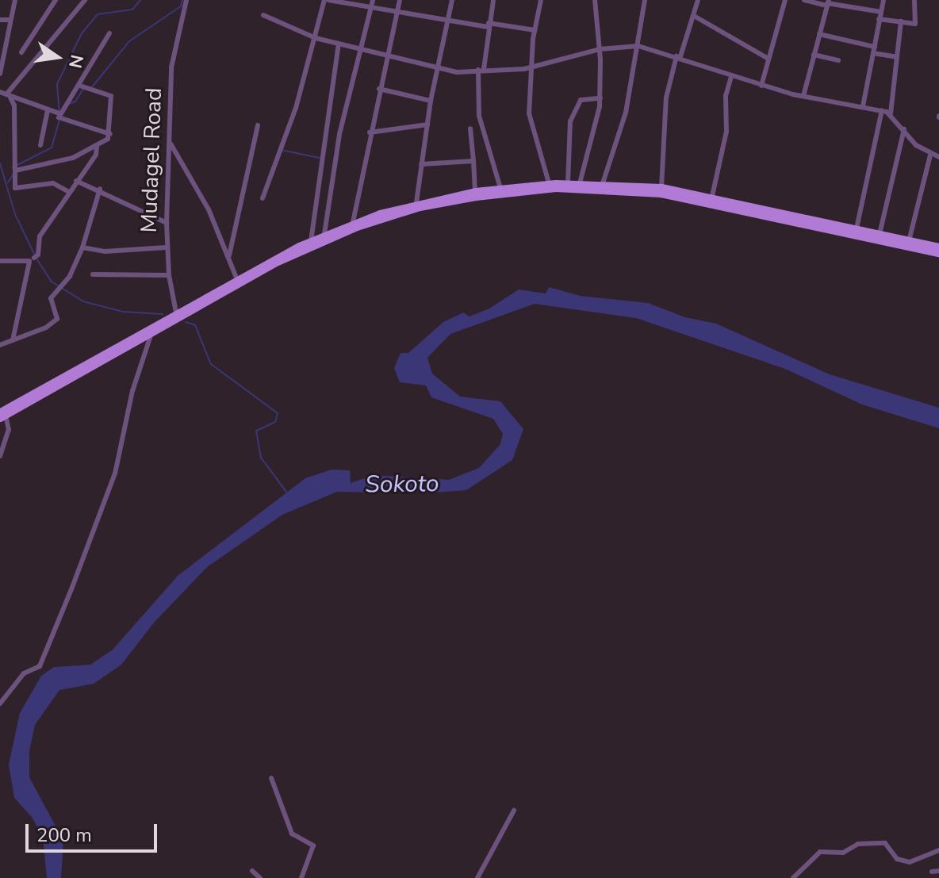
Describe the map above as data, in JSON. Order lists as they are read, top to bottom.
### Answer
{
  "streets": {
    "street": ["Mudagel Road"]
  },
  "water": ["Sokoto"],
  "scale_bar": "200 m",
  "north": "right"
}
